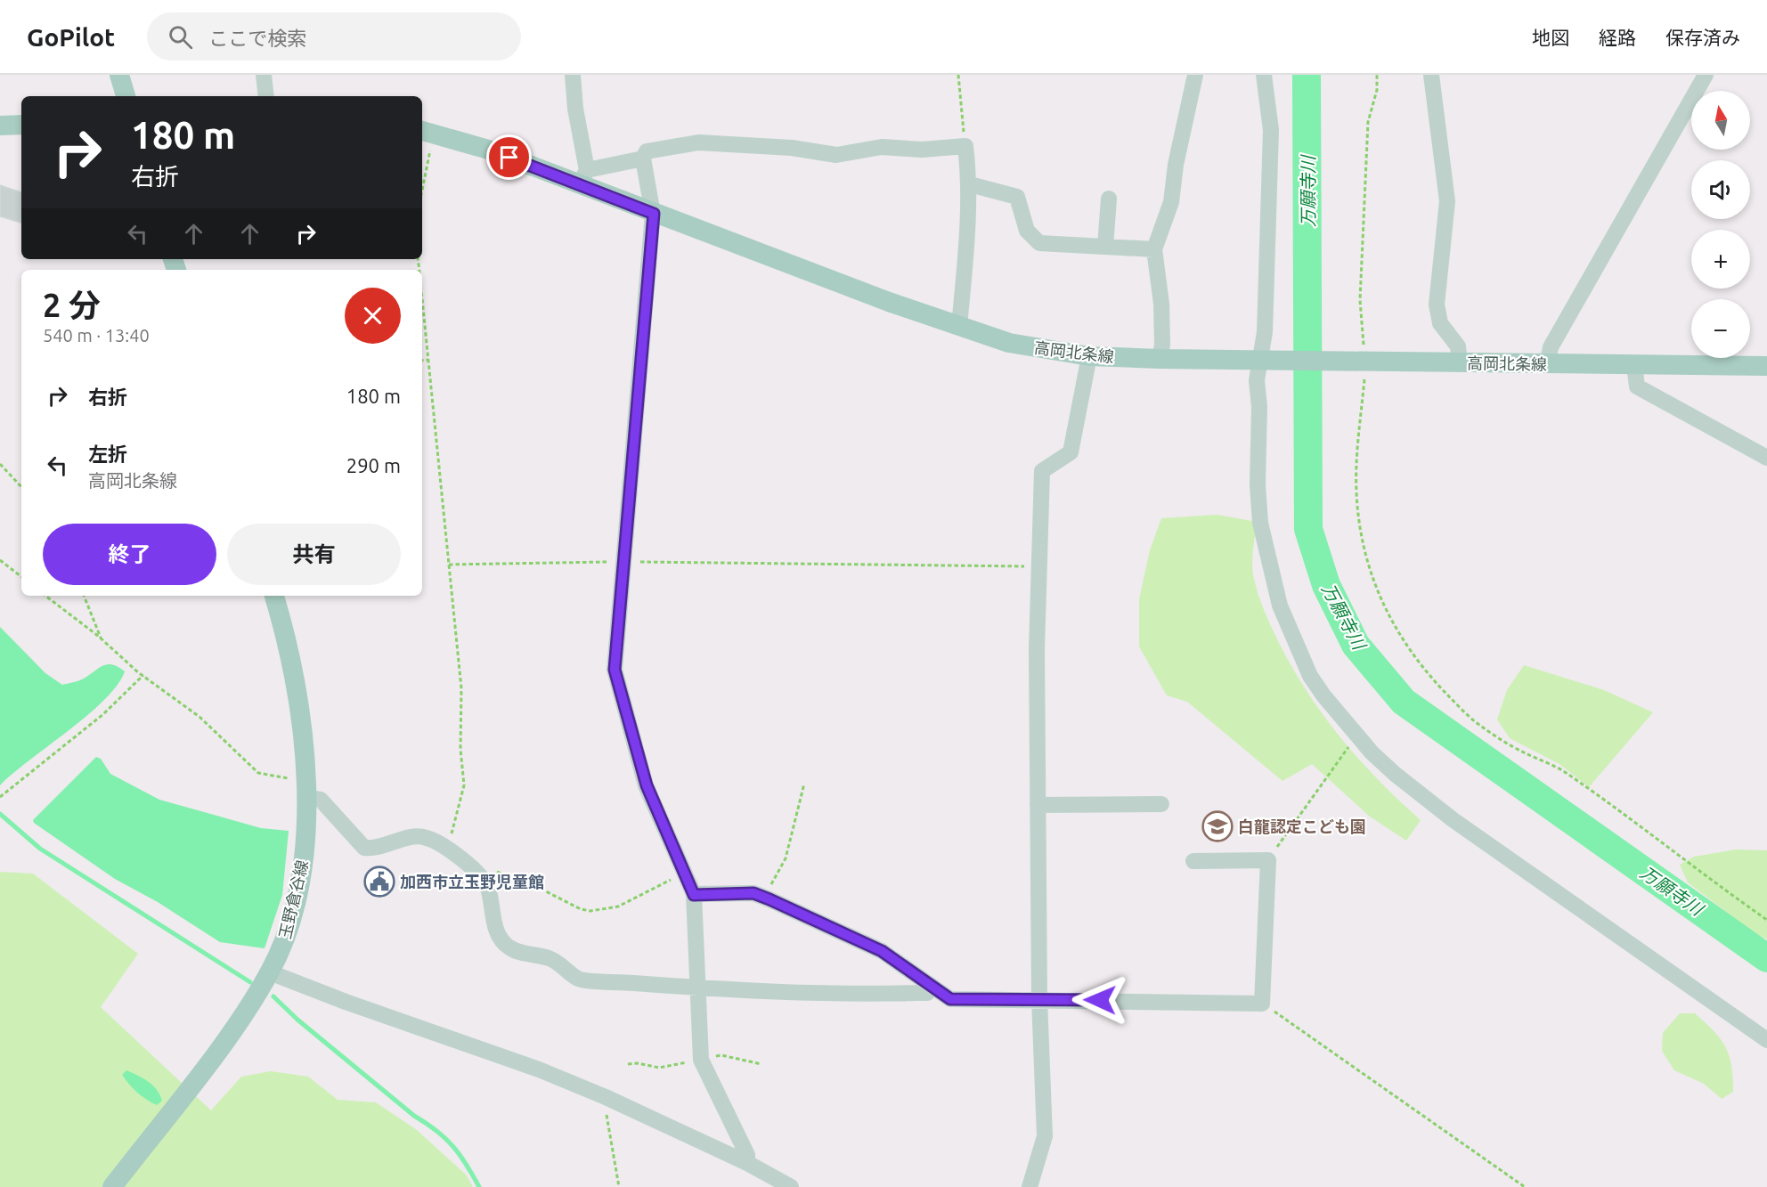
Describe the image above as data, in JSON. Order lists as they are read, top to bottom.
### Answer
{
  "streets": {
    "main road": ["高岡北条線", "玉野倉谷線"]
  },
  "water": ["万願寺川"],
  "places": {
    "school or university": ["白龍認定こども園"],
    "public building": ["加西市立玉野児童館"]
  },
  "north": "top",
  "page": {
    "header": "GoPilot",
    "search": "ここで検索",
    "nav": ["地図", "経路", "保存済み"],
    "map_buttons": ["+", "−"],
    "turn": ["180 m", "右折"],
    "heading": ["2 分", "540 m · 13:40"],
    "list": [
      {
        "name": "右折",
        "value": "180 m"
      },
      {
        "name": "左折",
        "note": "高岡北条線",
        "value": "290 m"
      }
    ],
    "buttons": ["終了", "共有"]
  }
}
